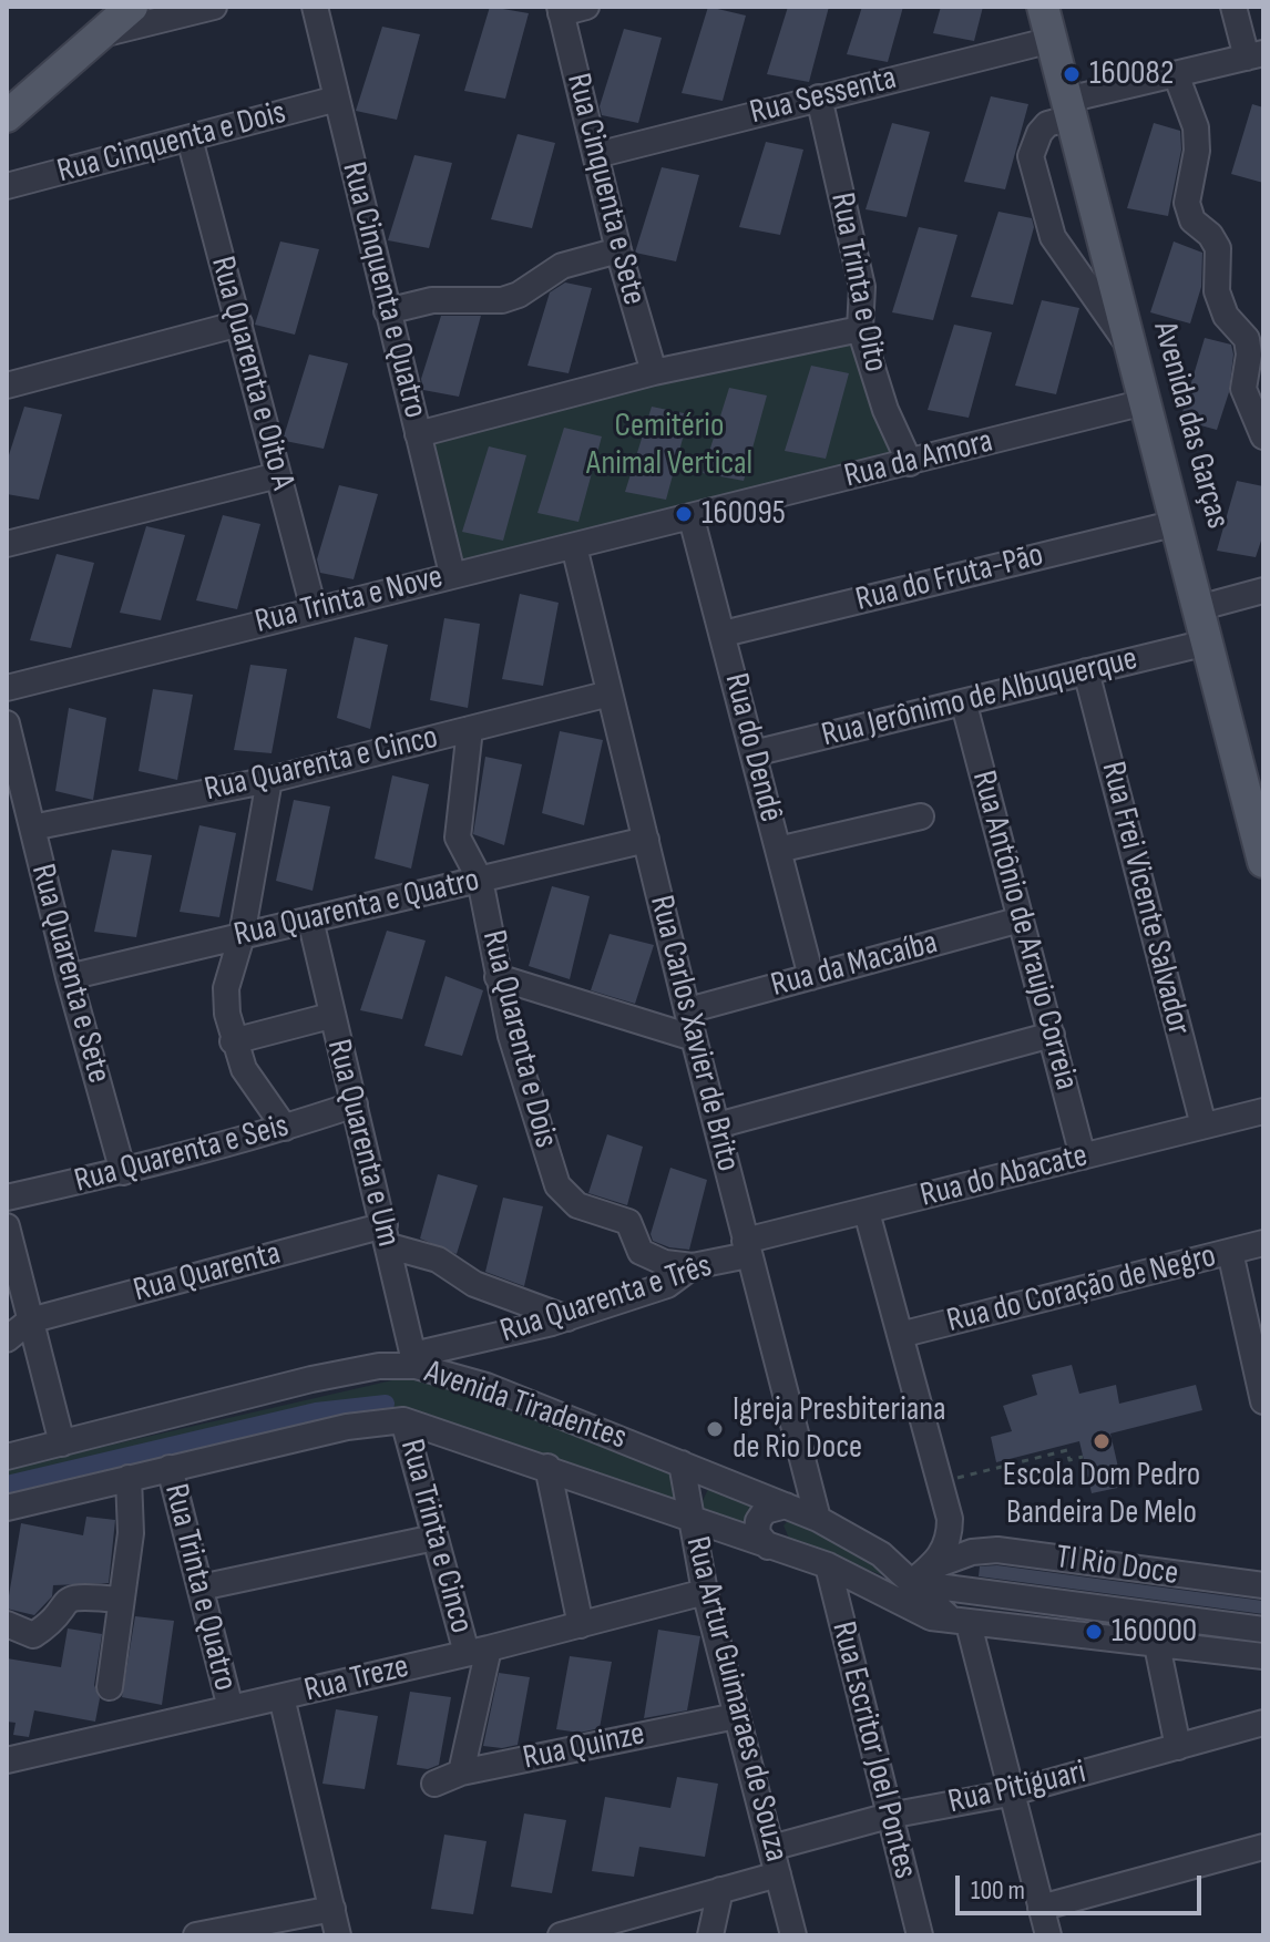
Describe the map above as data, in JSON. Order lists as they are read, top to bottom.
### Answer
{
  "streets": {
    "main road": ["Avenida das Garças"],
    "street": [
      "Rua Sessenta",
      "Rua Cinquenta e Dois",
      "Rua Cinquenta e Sete",
      "Rua Trinta e Oito",
      "Rua Cinquenta e Quatro",
      "Rua Quarenta e Oito A",
      "Rua da Amora",
      "Rua do Fruta-Pão",
      "Rua Trinta e Nove",
      "Rua Jerônimo de Albuquerque",
      "Rua do Dendê",
      "Rua Quarenta e Cinco",
      "Rua Frei Vicente Salvador",
      "Rua Quarenta e Quatro",
      "Rua Antônio de Araujo Correia",
      "Rua da Macaíba",
      "Rua Quarenta e Sete",
      "Rua Carlos Xavier de Brito",
      "Rua Quarenta e Dois",
      "Rua Quarenta e Um",
      "Rua Quarenta e Seis",
      "Rua do Abacate",
      "Rua Quarenta",
      "Rua do Coração de Negro",
      "Rua Quarenta e Três",
      "Avenida Tiradentes",
      "Rua Trinta e Cinco",
      "TI Rio Doce",
      "Rua Trinta e Quatro",
      "Rua Treze",
      "Rua Artur Guimaraes de Souza",
      "Rua Quinze",
      "Rua Escritor Joel Pontes",
      "Rua Pitiguari"
    ]
  },
  "crossings": [
    ["Rua Sessenta", "Rua Cinquenta e Sete"],
    ["Rua Sessenta", "Rua Trinta e Oito"],
    ["Rua Sessenta", "Avenida das Garças"],
    ["Rua Cinquenta e Dois", "Rua Cinquenta e Quatro"],
    ["Rua Cinquenta e Dois", "Rua Quarenta e Oito A"],
    ["Rua Trinta e Oito", "Rua da Amora"],
    ["Rua Cinquenta e Quatro", "Rua Trinta e Nove"],
    ["Rua Quarenta e Oito A", "Rua Trinta e Nove"],
    ["Avenida das Garças", "Rua da Amora"],
    ["Avenida das Garças", "Rua do Fruta-Pão"],
    ["Avenida das Garças", "Rua Jerônimo de Albuquerque"],
    ["Rua da Amora", "Rua Trinta e Nove"],
    ["Rua da Amora", "Rua do Dendê"],
    ["Rua do Fruta-Pão", "Rua do Dendê"],
    ["Rua Trinta e Nove", "Rua do Dendê"],
    ["Rua Trinta e Nove", "Rua Carlos Xavier de Brito"],
    ["Rua Jerônimo de Albuquerque", "Rua do Dendê"],
    ["Rua Jerônimo de Albuquerque", "Rua Frei Vicente Salvador"],
    ["Rua Jerônimo de Albuquerque", "Rua Antônio de Araujo Correia"],
    ["Rua do Dendê", "Rua da Macaíba"],
    ["Rua Quarenta e Cinco", "Rua Quarenta e Sete"],
    ["Rua Quarenta e Cinco", "Rua Carlos Xavier de Brito"],
    ["Rua Quarenta e Cinco", "Rua Quarenta e Dois"],
    ["Rua Frei Vicente Salvador", "Rua do Abacate"],
    ["Rua Quarenta e Quatro", "Rua Quarenta e Sete"],
    ["Rua Quarenta e Quatro", "Rua Carlos Xavier de Brito"],
    ["Rua Quarenta e Quatro", "Rua Quarenta e Dois"],
    ["Rua Quarenta e Quatro", "Rua Quarenta e Um"],
    ["Rua Antônio de Araujo Correia", "Rua da Macaíba"],
    ["Rua Antônio de Araujo Correia", "Rua do Abacate"],
    ["Rua da Macaíba", "Rua Carlos Xavier de Brito"],
    ["Rua Quarenta e Sete", "Rua Quarenta e Seis"],
    ["Rua Carlos Xavier de Brito", "Rua do Abacate"],
    ["Rua Carlos Xavier de Brito", "Rua Quarenta e Três"],
    ["Rua Carlos Xavier de Brito", "Avenida Tiradentes"],
    ["Rua Quarenta e Dois", "Rua Quarenta e Três"],
    ["Rua Quarenta e Um", "Rua Quarenta e Seis"],
    ["Rua Quarenta e Um", "Rua Quarenta"],
    ["Rua Quarenta e Um", "Rua Quarenta e Três"],
    ["Rua Quarenta e Um", "Avenida Tiradentes"],
    ["Rua do Abacate", "Rua Quarenta e Três"],
    ["Rua Quarenta e Três", "Avenida Tiradentes"],
    ["Avenida Tiradentes", "Rua Trinta e Cinco"],
    ["Avenida Tiradentes", "TI Rio Doce"],
    ["Avenida Tiradentes", "Rua Trinta e Quatro"],
    ["Avenida Tiradentes", "Rua Artur Guimaraes de Souza"],
    ["Avenida Tiradentes", "Rua Escritor Joel Pontes"],
    ["Rua Trinta e Cinco", "Rua Treze"],
    ["TI Rio Doce", "Rua Escritor Joel Pontes"],
    ["Rua Trinta e Quatro", "Rua Treze"],
    ["Rua Treze", "Rua Artur Guimaraes de Souza"],
    ["Rua Artur Guimaraes de Souza", "Rua Quinze"],
    ["Rua Artur Guimaraes de Souza", "Rua Pitiguari"],
    ["Rua Escritor Joel Pontes", "Rua Pitiguari"]
  ],
  "parks": ["Cemitério Animal Vertical"],
  "places": [
    "160082",
    "160095",
    "Igreja Presbiteriana de Rio Doce",
    "Escola Dom Pedro Bandeira De Melo",
    "160000"
  ],
  "scale_bar": "100 m"
}
